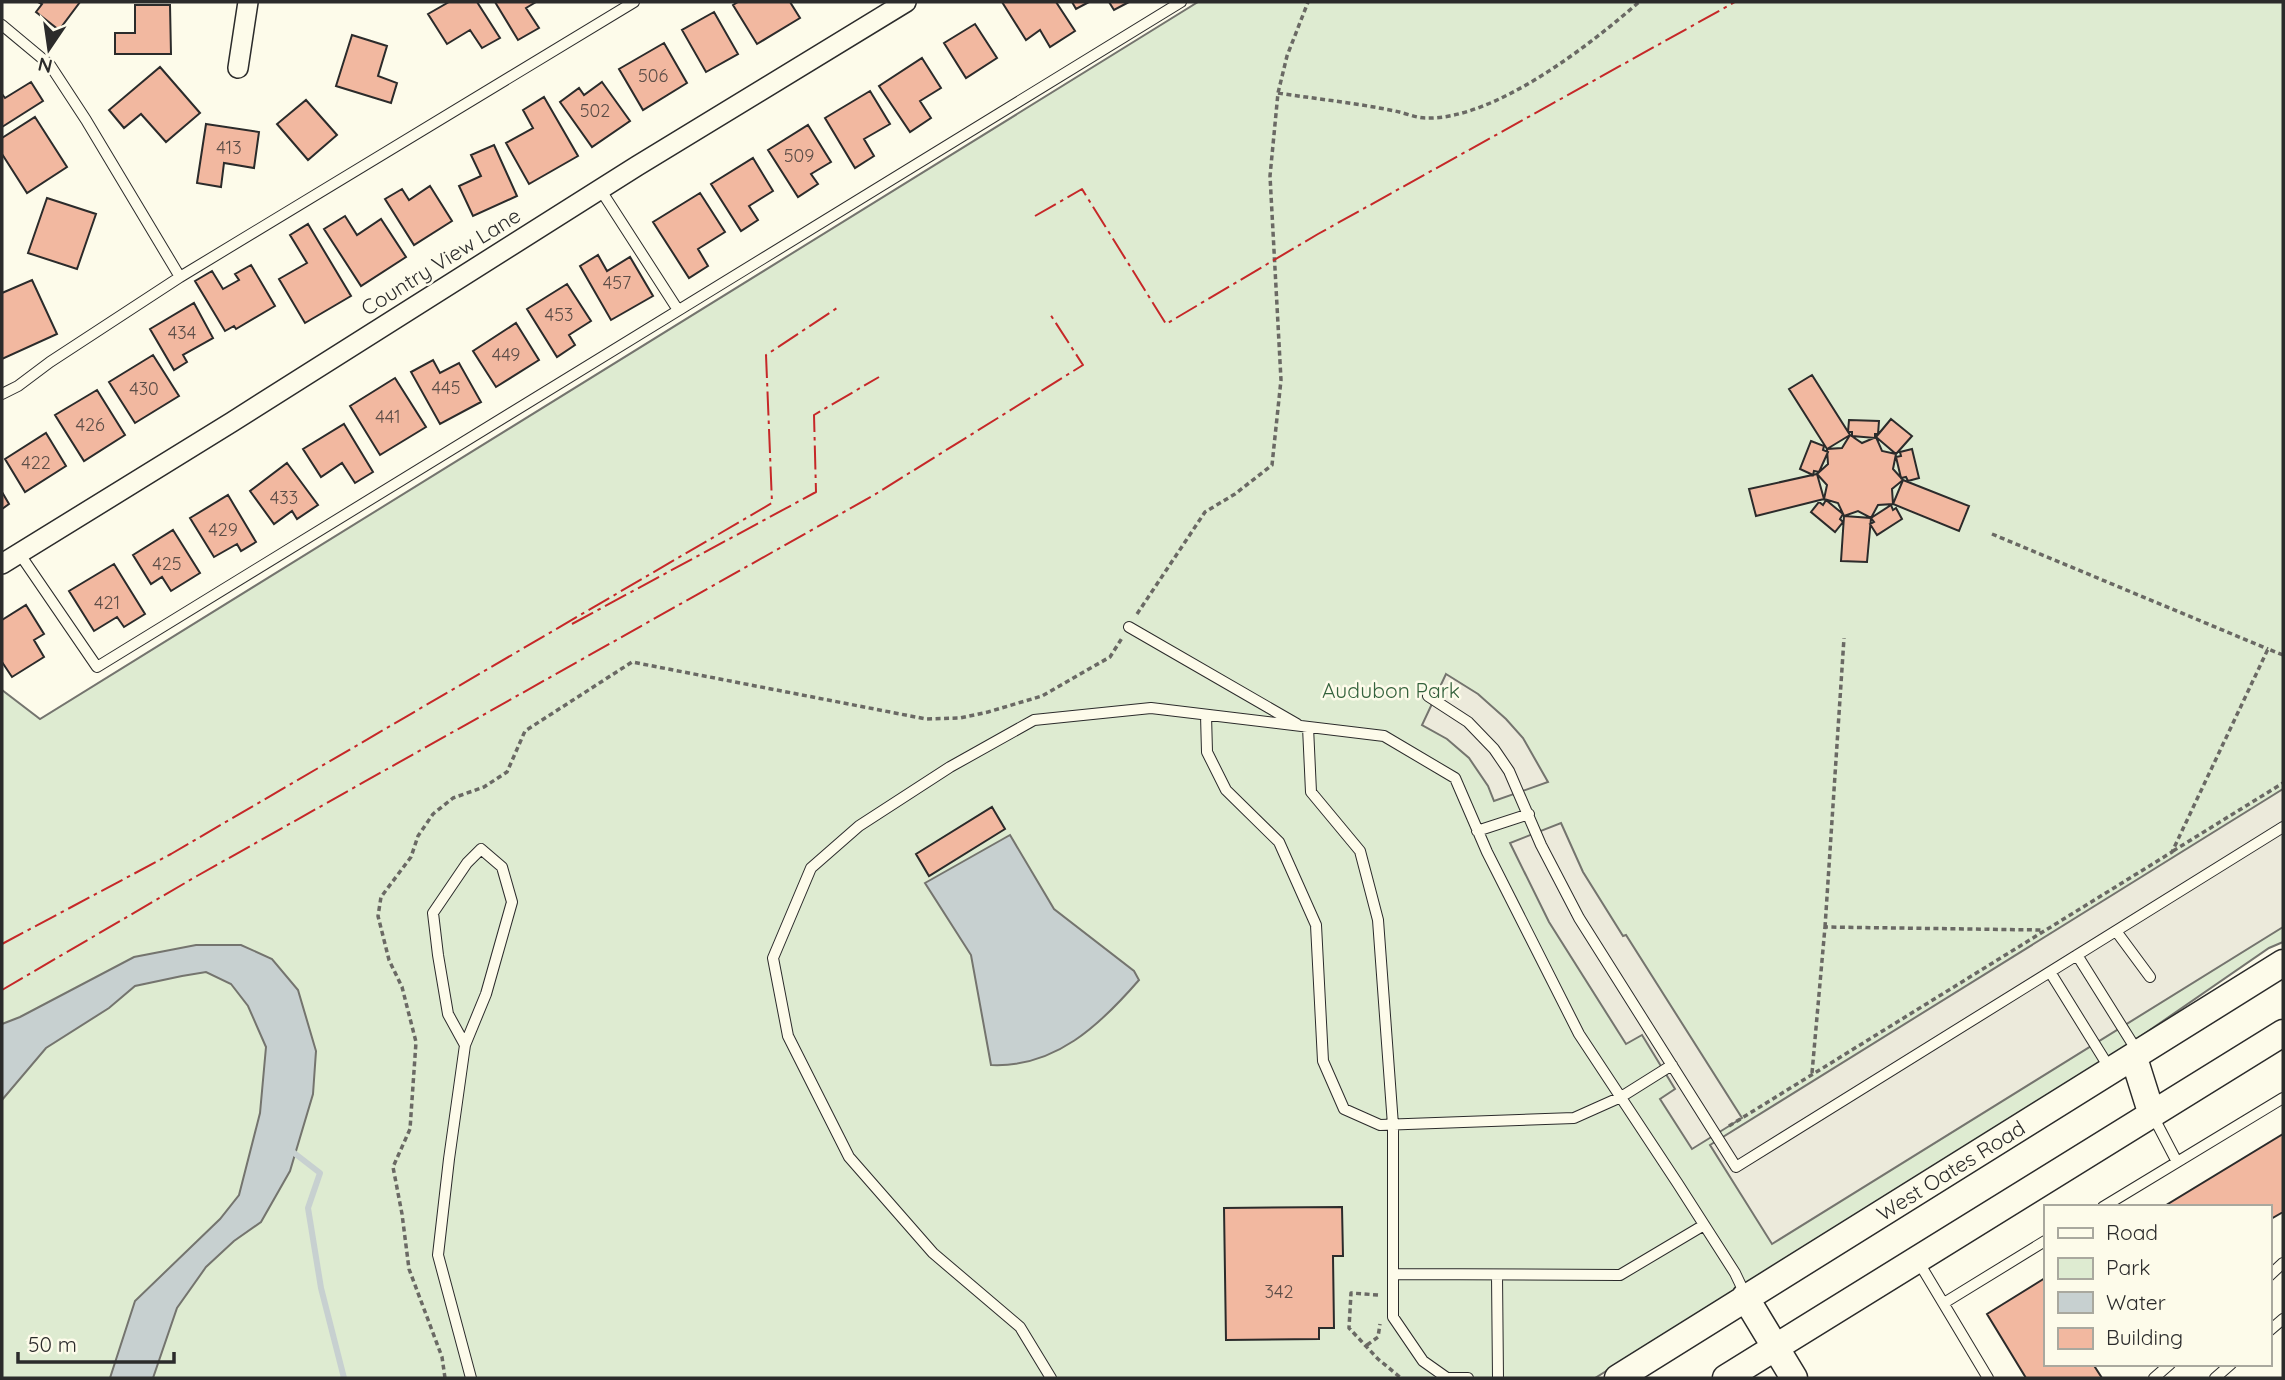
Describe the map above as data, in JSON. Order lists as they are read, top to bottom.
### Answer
{
  "streets": {
    "main road": ["West Oates Road"],
    "street": ["Country View Lane"]
  },
  "parks": ["Audubon Park"],
  "house_numbers": [
    "506",
    "502",
    "413",
    "509",
    "457",
    "453",
    "434",
    "449",
    "445",
    "430",
    "441",
    "426",
    "422",
    "433",
    "429",
    "425",
    "421",
    "342"
  ],
  "legend": [
    "Road",
    "Park",
    "Water",
    "Building"
  ],
  "scale_bar": "50 m",
  "north": "bottom"
}
